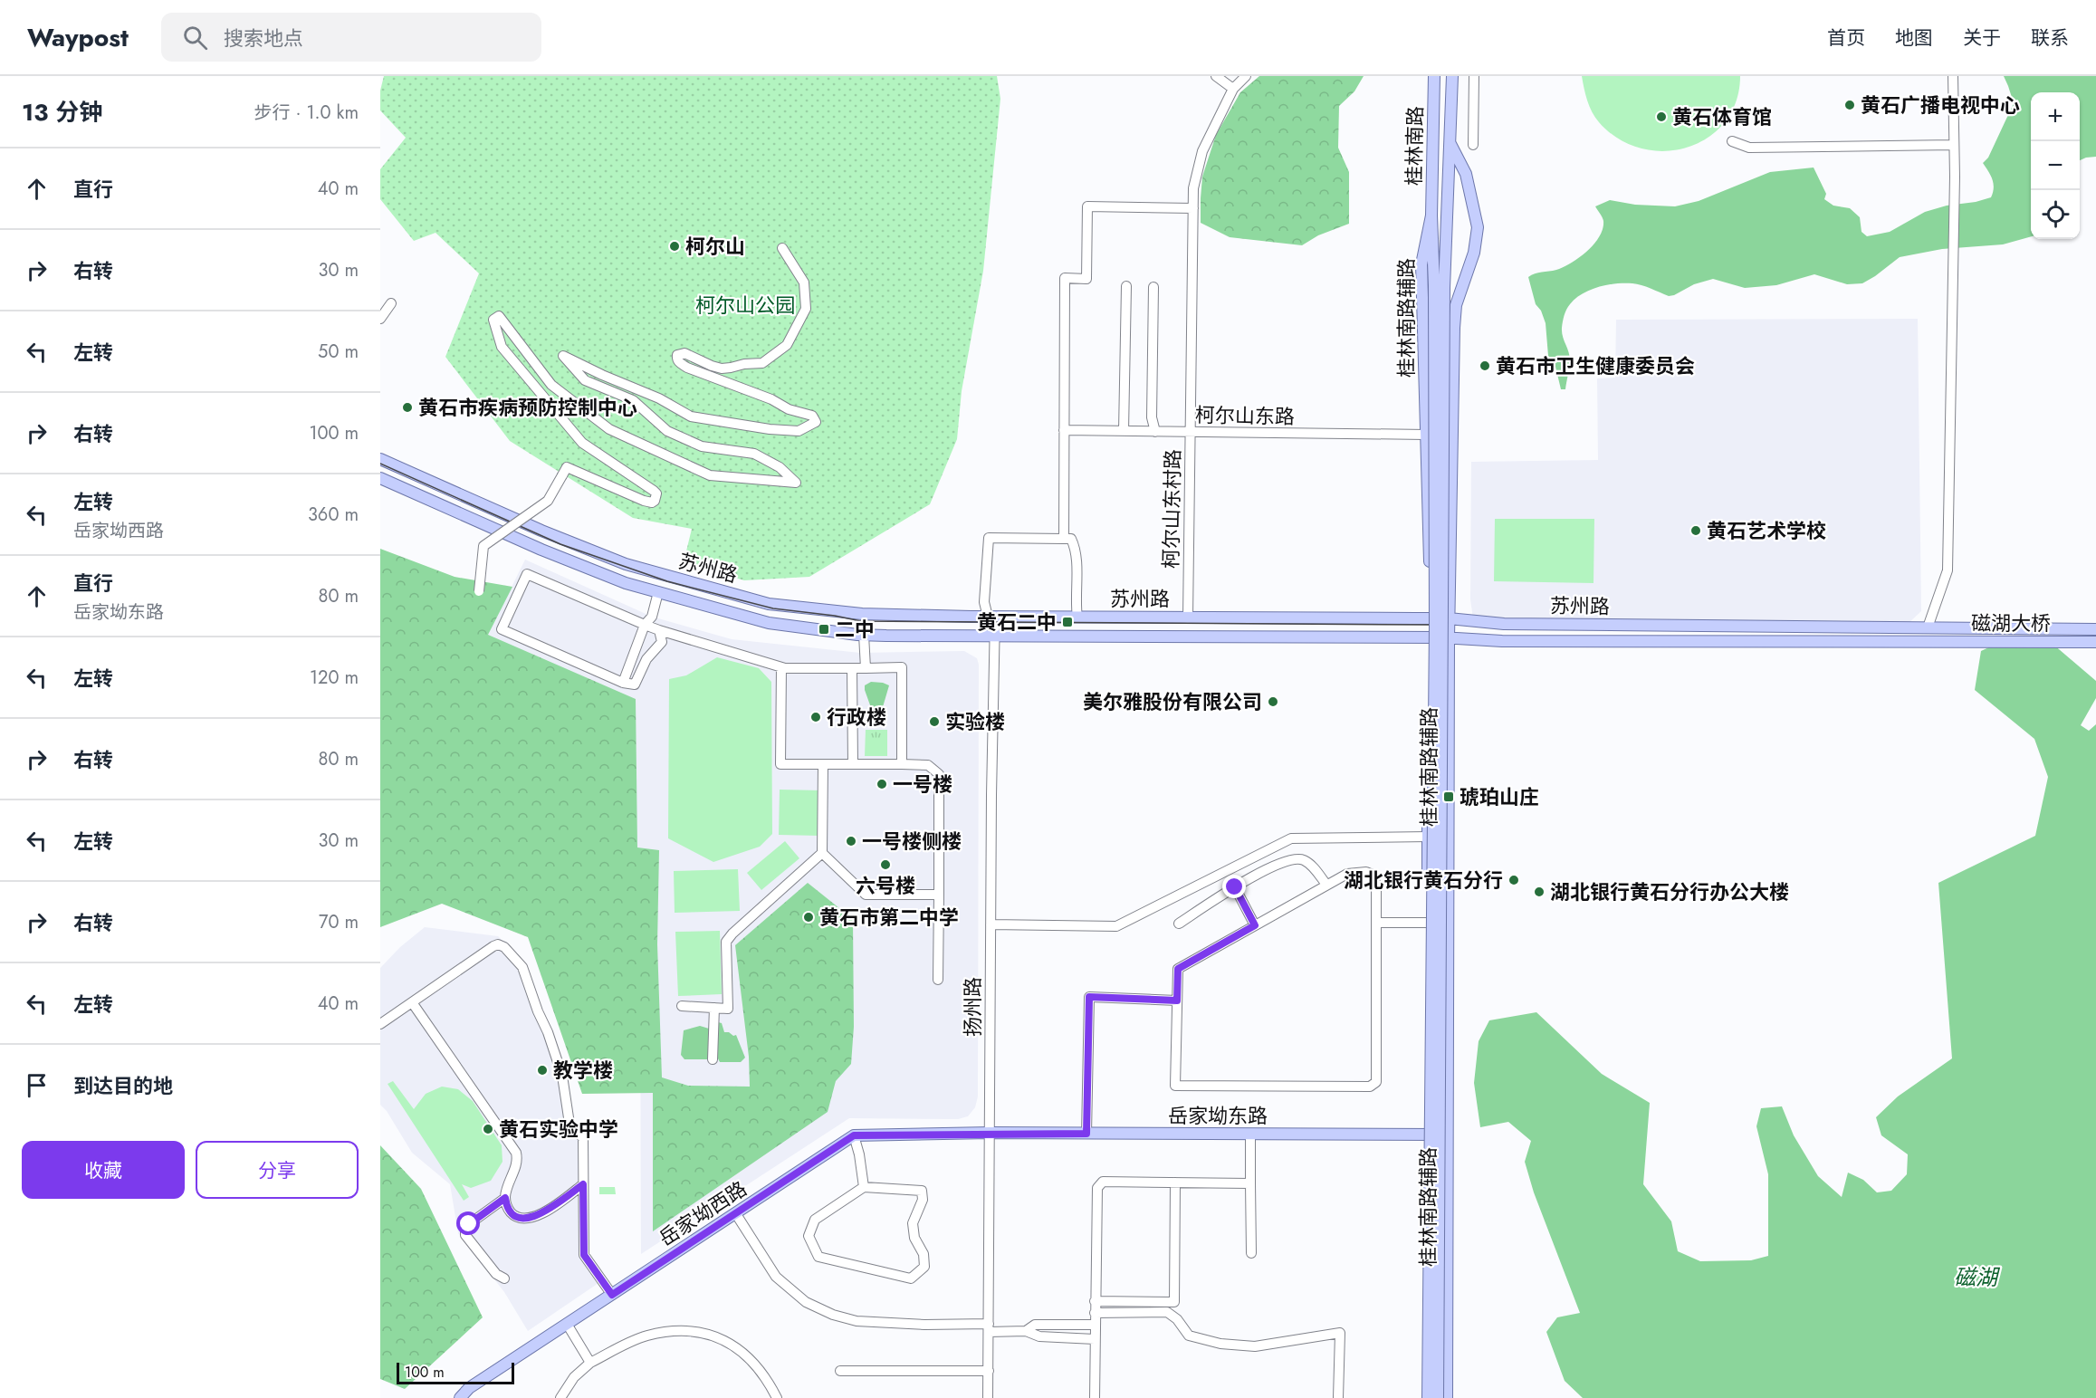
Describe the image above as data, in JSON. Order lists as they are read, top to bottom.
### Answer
{
  "streets": {
    "main road": [
      "桂林南路",
      "桂林南路辅路",
      "苏州路",
      "磁湖大桥",
      "岳家坳东路",
      "岳家坳西路"
    ],
    "street": ["柯尔山东路", "柯尔山东村路", "扬州路"]
  },
  "crossings": [
    ["桂林南路", "桂林南路辅路"],
    ["桂林南路辅路", "柯尔山东路"],
    ["桂林南路辅路", "苏州路"],
    ["桂林南路辅路", "岳家坳东路"],
    ["柯尔山东路", "柯尔山东村路"],
    ["柯尔山东村路", "苏州路"],
    ["苏州路", "磁湖大桥"],
    ["苏州路", "扬州路"],
    ["扬州路", "岳家坳东路"]
  ],
  "water": ["磁湖"],
  "parks": ["柯尔山公园"],
  "places": {
    "other": [
      "黄石广播电视中心",
      "黄石体育馆",
      "柯尔山",
      "黄石市卫生健康委员会",
      "黄石市疾病预防控制中心",
      "黄石艺术学校",
      "美尔雅股份有限公司",
      "行政楼",
      "实验楼",
      "一号楼",
      "一号楼侧楼",
      "六号楼",
      "湖北银行黄石分行",
      "湖北银行黄石分行办公大楼",
      "黄石市第二中学",
      "教学楼",
      "黄石实验中学"
    ],
    "transit": ["黄石二中", "二中", "琥珀山庄"]
  },
  "scale_bar": "100 m",
  "page": {
    "header": "Waypost",
    "search": "搜索地点",
    "nav": [
      "首页",
      "地图",
      "关于",
      "联系"
    ],
    "heading": ["13 分钟", "步行 · 1.0 km"],
    "map_buttons": ["+", "−"],
    "list": [
      ["直行", "40 m"],
      ["右转", "30 m"],
      ["左转", "50 m"],
      ["右转", "100 m"],
      ["左转", "岳家坳西路", "360 m"],
      ["直行", "岳家坳东路", "80 m"],
      ["左转", "120 m"],
      ["右转", "80 m"],
      ["左转", "30 m"],
      ["右转", "70 m"],
      ["左转", "40 m"],
      "到达目的地"
    ],
    "buttons": ["收藏", "分享"],
    "scale": "100 m"
  }
}
